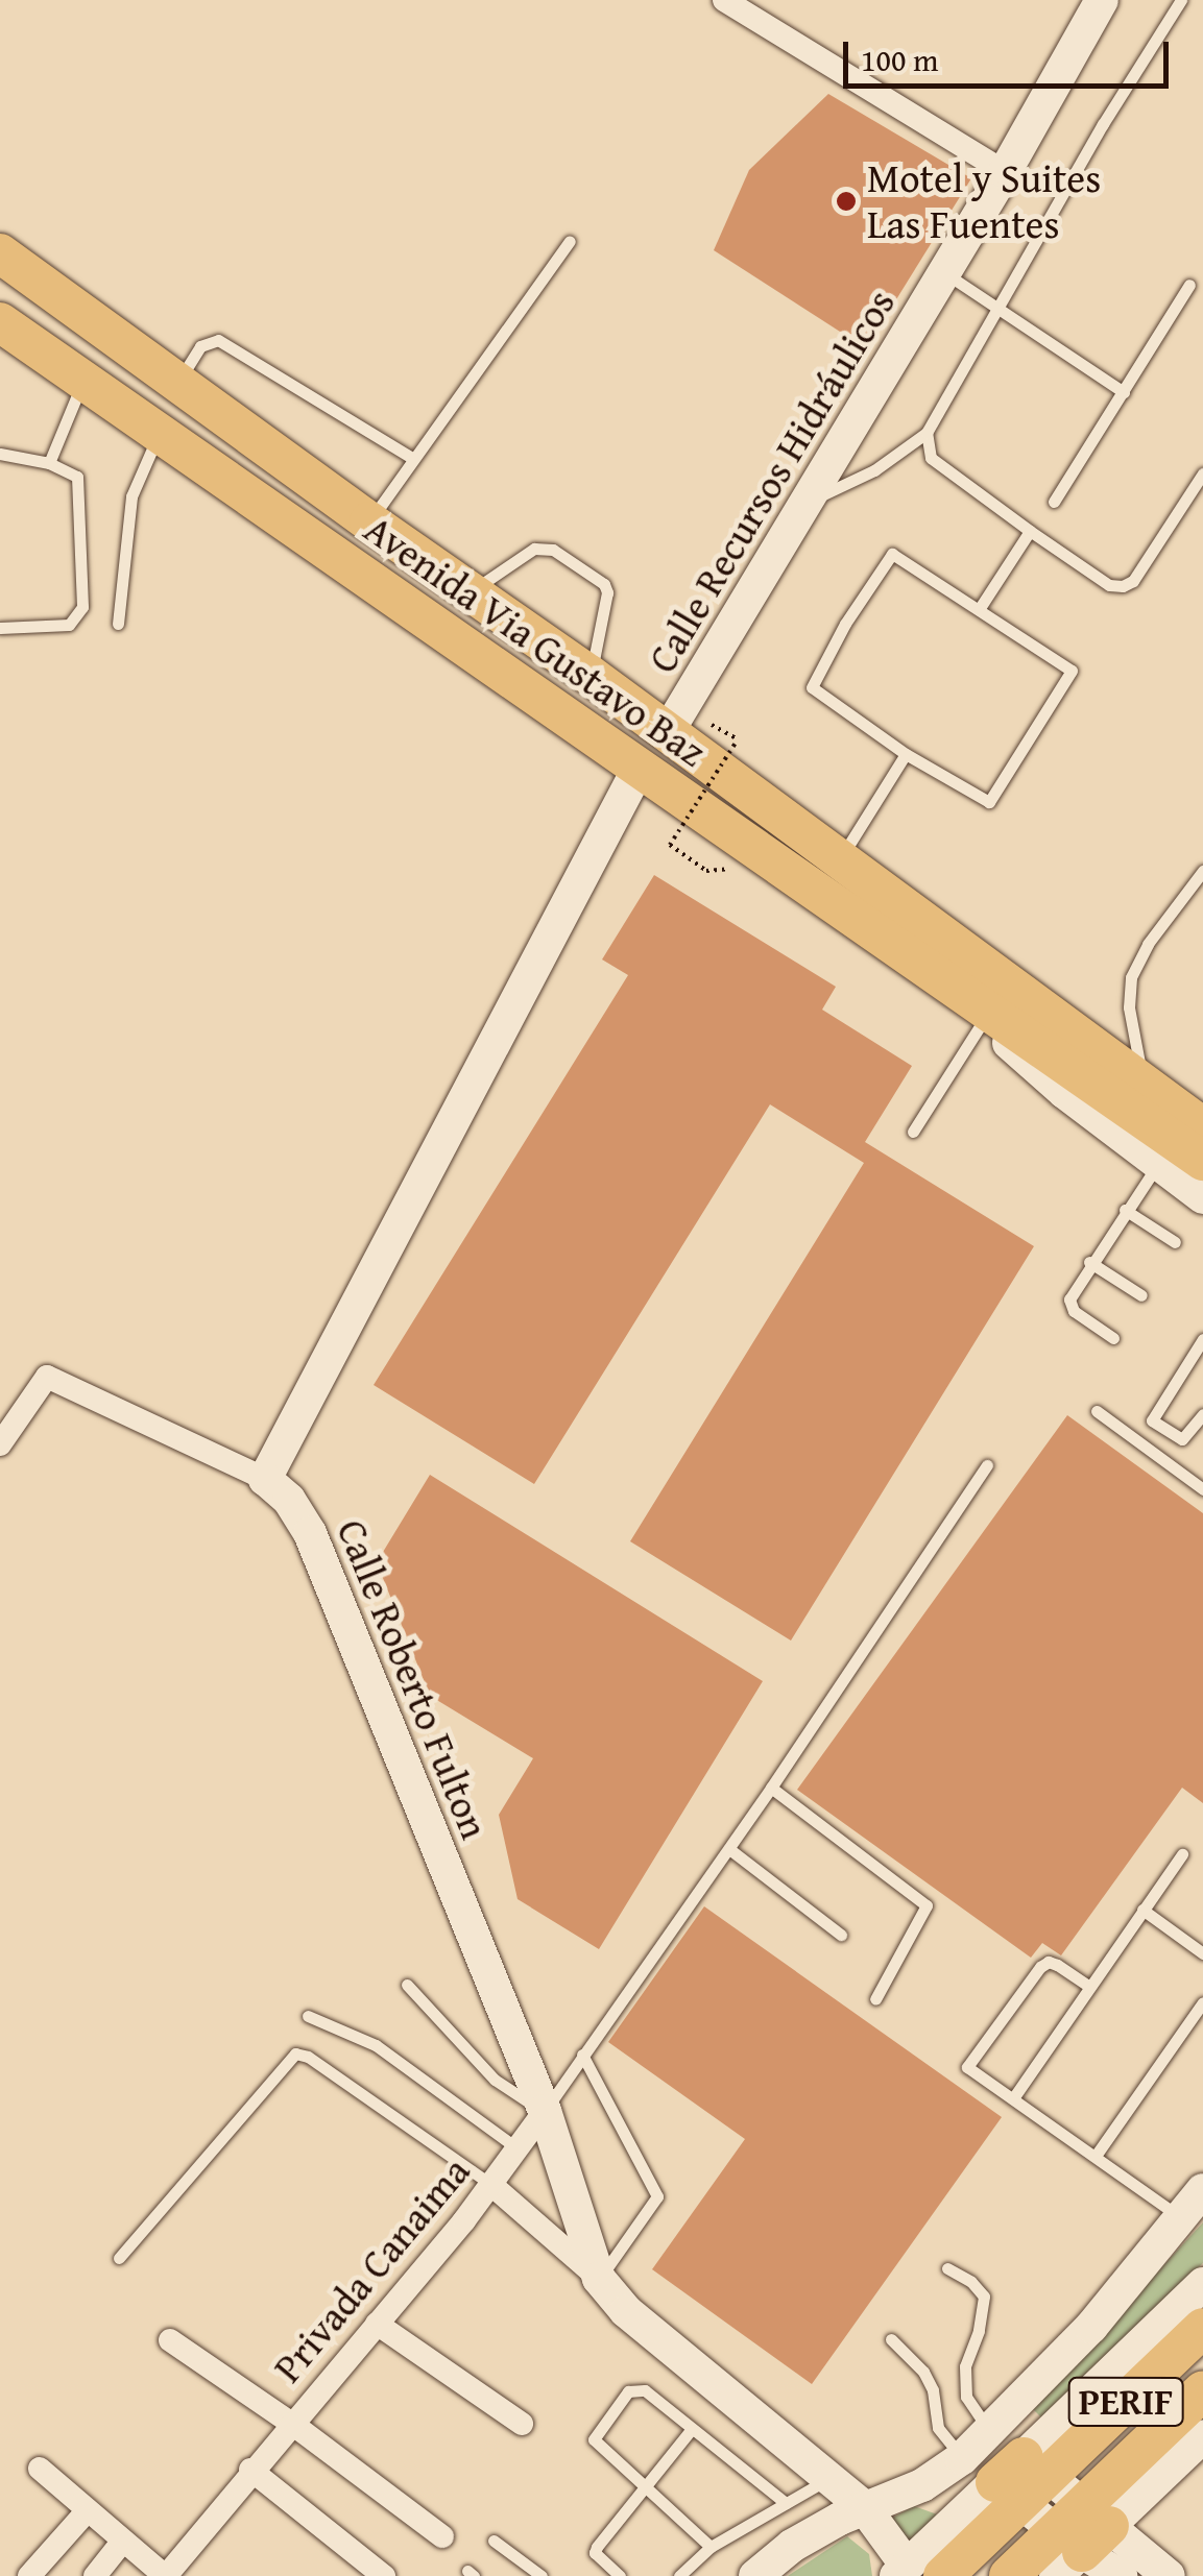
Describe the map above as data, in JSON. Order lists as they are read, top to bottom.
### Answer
{
  "streets": {
    "main road": [
      "Calle Recursos Hidráulicos",
      "Avenida Via Gustavo Baz",
      "Calle Roberto Fulton",
      "PERIF"
    ],
    "street": ["Privada Canaima"]
  },
  "crossings": [
    ["Calle Recursos Hidráulicos", "Avenida Via Gustavo Baz"],
    ["Calle Roberto Fulton", "Privada Canaima"],
    ["Calle Roberto Fulton", "PERIF"]
  ],
  "places": ["Motel y Suites Las Fuentes"],
  "scale_bar": "100 m"
}
